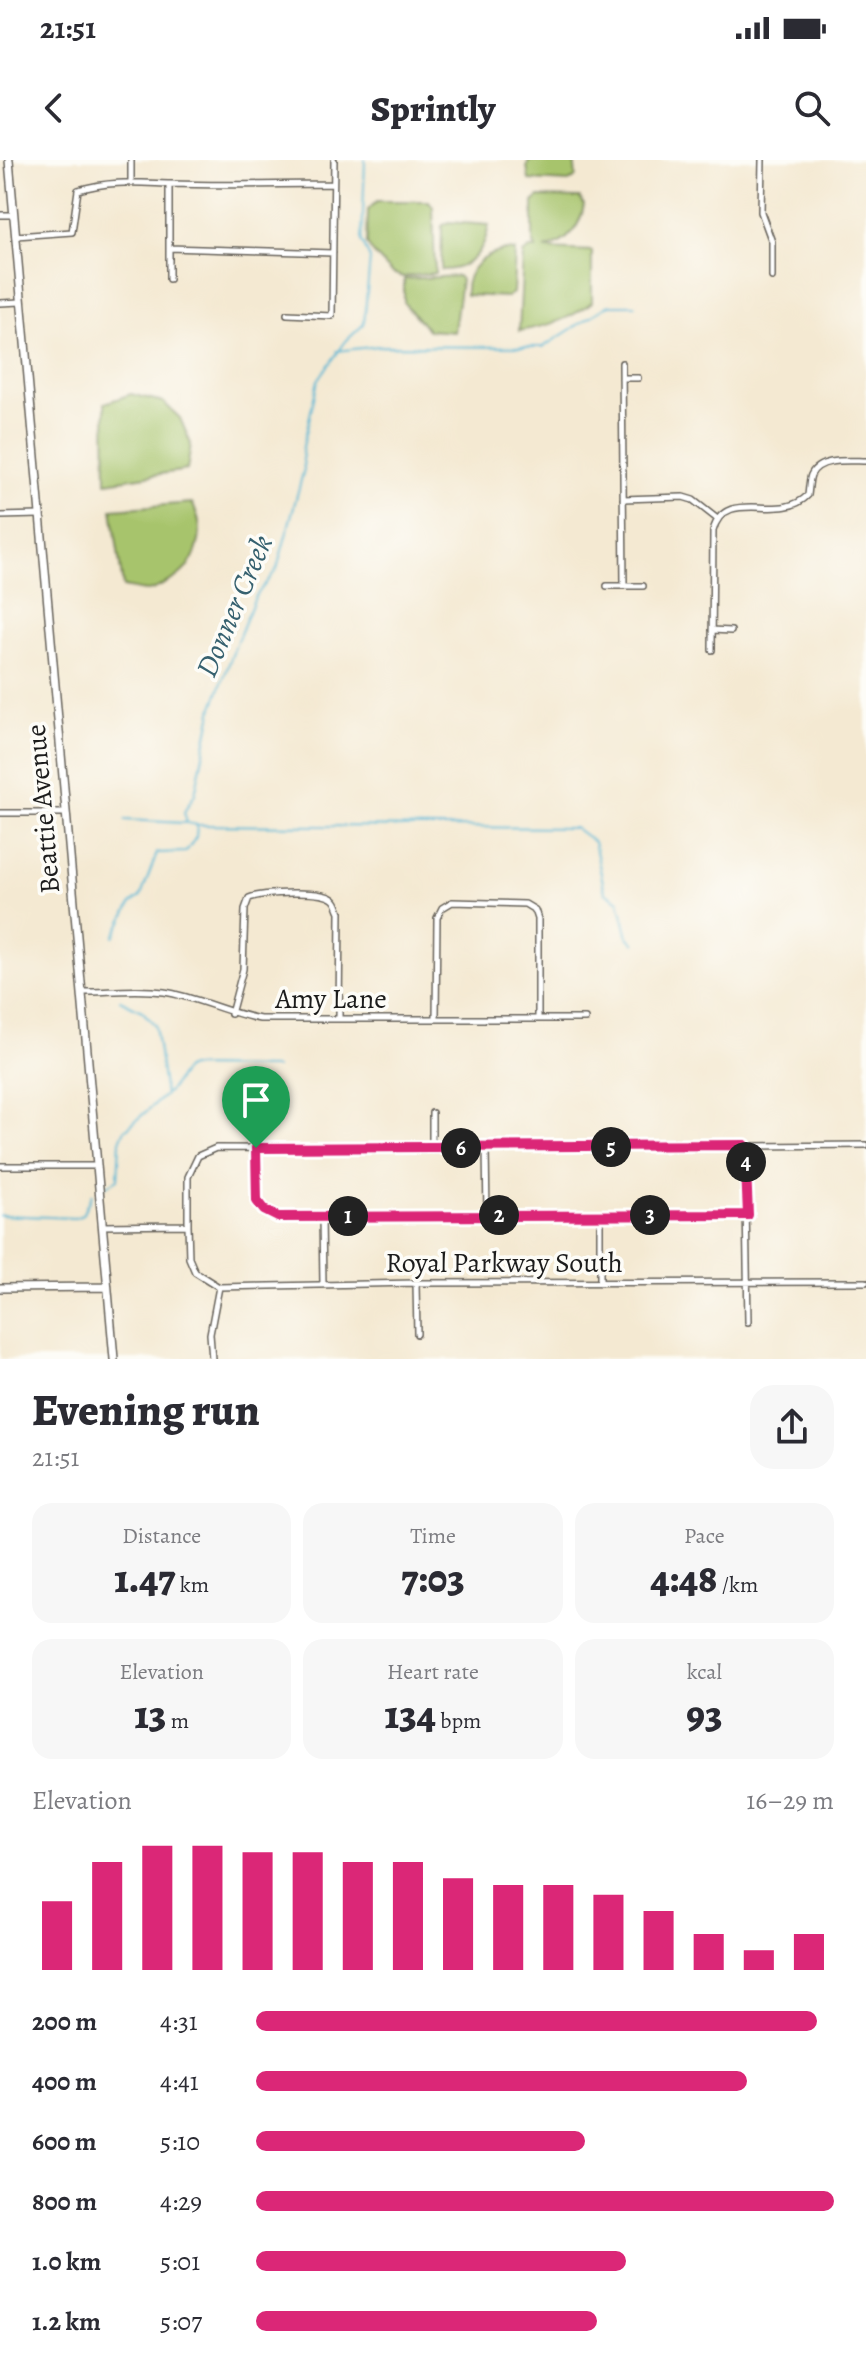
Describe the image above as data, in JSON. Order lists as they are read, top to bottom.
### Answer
{
  "streets": {
    "street": ["Beattie Avenue", "Amy Lane", "Royal Parkway South"]
  },
  "crossings": [
    ["Beattie Avenue", "Amy Lane"]
  ],
  "water": ["Donner Creek"],
  "page": {
    "status": "21:51",
    "header": "Sprintly",
    "pins": [
      "5",
      "6",
      "4",
      "2",
      "3",
      "1"
    ],
    "heading": ["Evening run", "21:51"],
    "stats": [
      ["Distance", "1.47 km"],
      ["Time", "7:03"],
      ["Pace", "4:48 /km"],
      ["Elevation", "13 m"],
      ["Heart rate", "134 bpm"],
      ["kcal", "93"]
    ],
    "chart": ["Elevation", "16–29 m"],
    "list": [
      {
        "name": "200 m",
        "note": "4:31"
      },
      {
        "name": "400 m",
        "note": "4:41"
      },
      {
        "name": "600 m",
        "note": "5:10"
      },
      {
        "name": "800 m",
        "note": "4:29"
      },
      {
        "name": "1.0 km",
        "note": "5:01"
      },
      {
        "name": "1.2 km",
        "note": "5:07"
      }
    ]
  }
}
